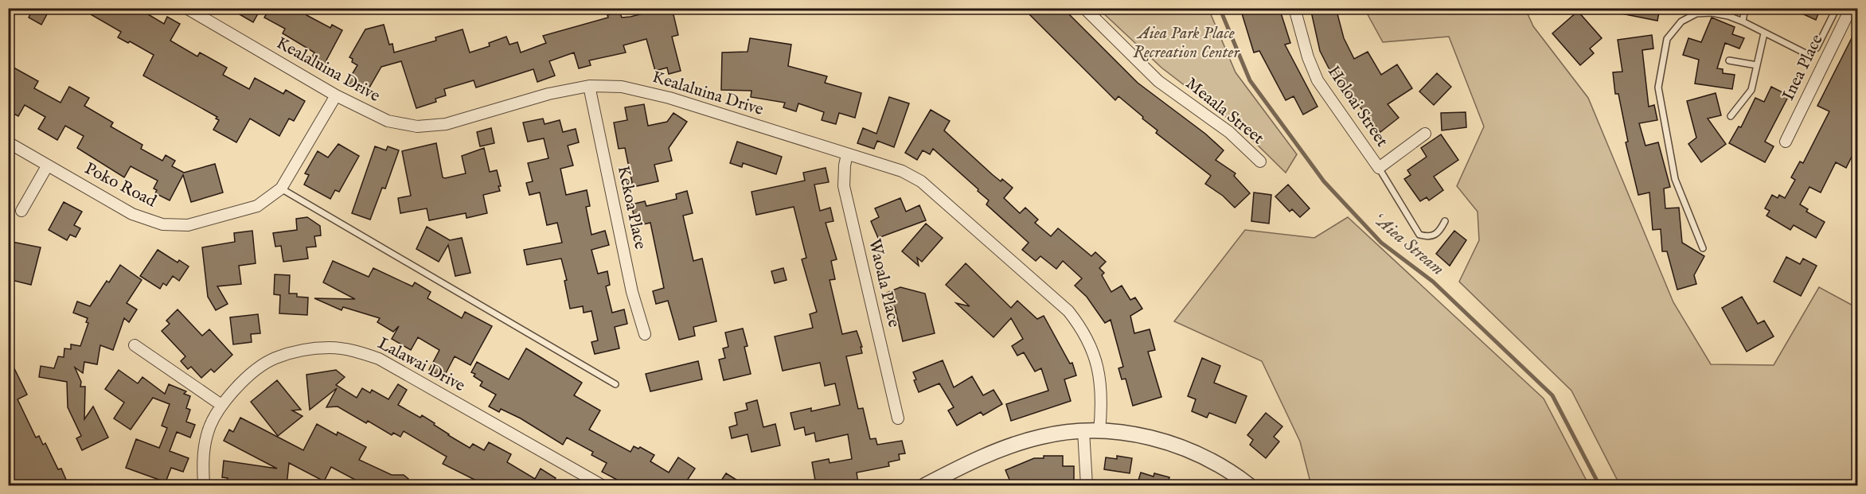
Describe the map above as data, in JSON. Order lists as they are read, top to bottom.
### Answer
{
  "streets": {
    "street": [
      "Inea Place",
      "Kealaluina Drive",
      "Holoai Street",
      "Meaala Street",
      "Poko Road",
      "Kekoa Place",
      "Waoala Place",
      "Lalawai Drive"
    ]
  },
  "crossings": [
    ["Kealaluina Drive", "Poko Road"],
    ["Kealaluina Drive", "Kekoa Place"],
    ["Kealaluina Drive", "Waoala Place"]
  ],
  "water": ["ʻAiea Stream"],
  "parks": ["Aiea Park Place Recreation Center"]
}
